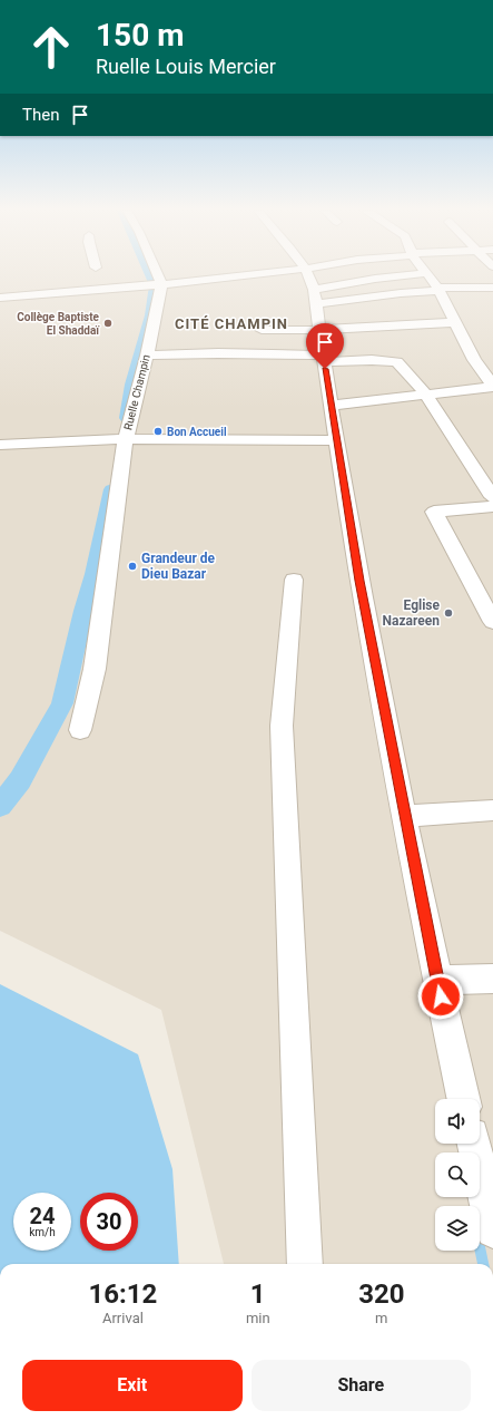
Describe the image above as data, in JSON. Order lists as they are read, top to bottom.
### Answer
{
  "streets": {
    "street": ["Ruelle Champin"]
  },
  "districts": ["CITÉ CHAMPIN"],
  "places": [
    "Collège Baptiste El Shaddaï",
    "Bon Accueil",
    "Grandeur de Dieu Bazar",
    "Eglise Nazareen"
  ],
  "page": {
    "turn": ["150 m", "Ruelle Louis Mercier"],
    "then": "Then",
    "speed": "24 km/h",
    "limit": "30",
    "eta": [
      "16:12",
      "Arrival",
      "1",
      "min",
      "320",
      "m"
    ],
    "buttons": ["Exit", "Share"]
  }
}
